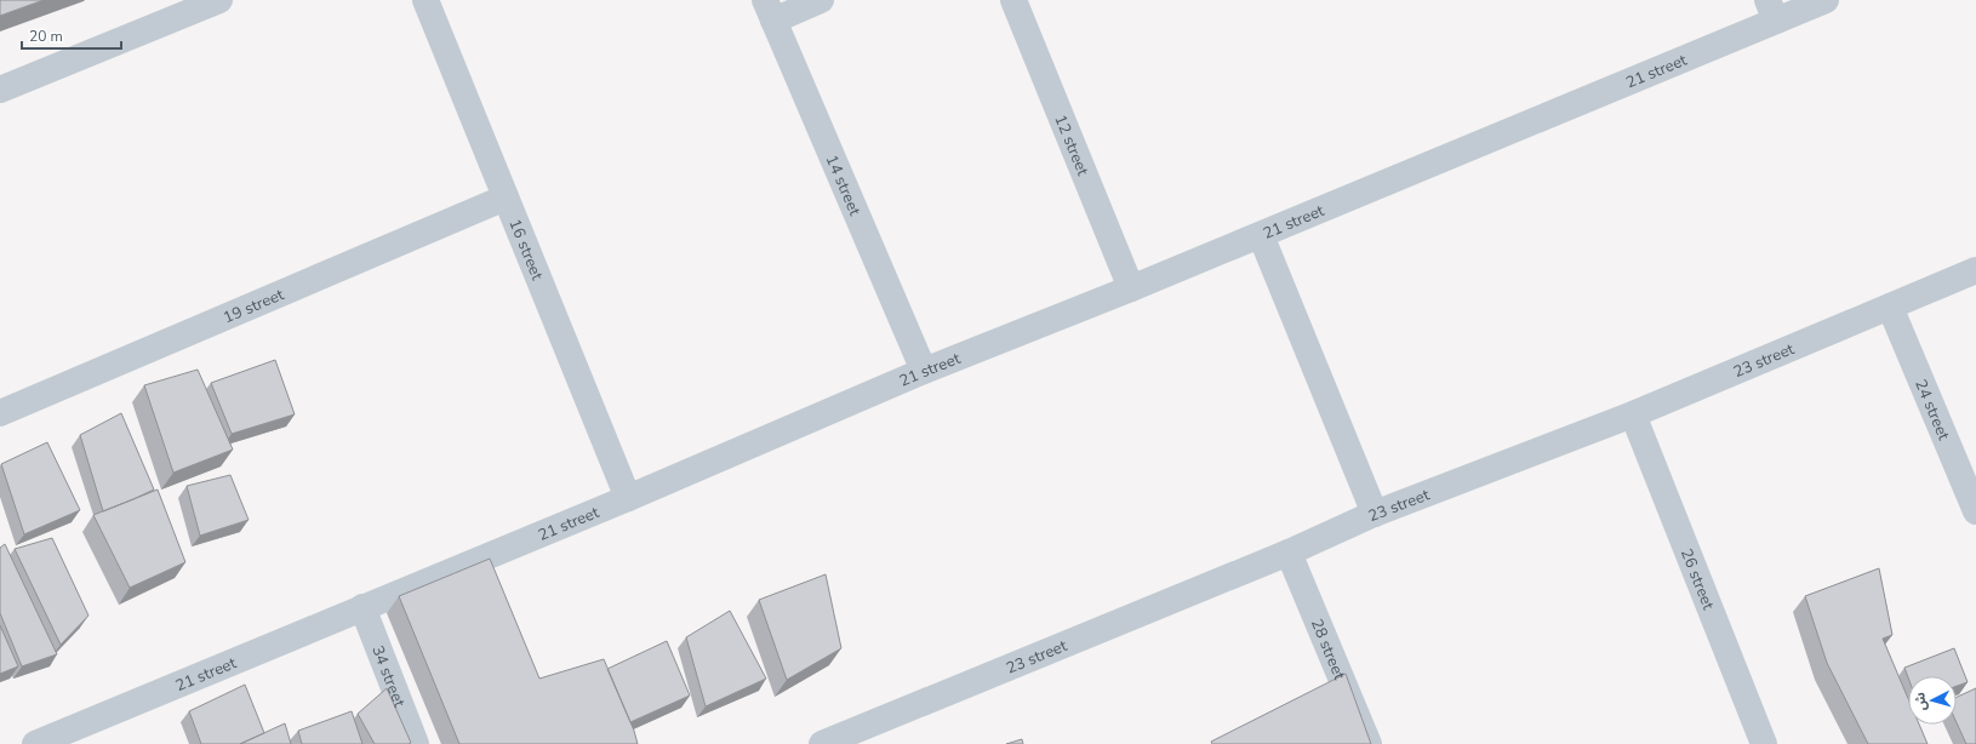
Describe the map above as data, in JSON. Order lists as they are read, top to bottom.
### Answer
{
  "streets": {
    "street": [
      "21 street",
      "12 street",
      "14 street",
      "16 street",
      "19 street",
      "23 street",
      "24 street",
      "26 street",
      "28 street",
      "34 street"
    ]
  },
  "crossings": [
    ["21 street", "12 street"],
    ["21 street", "14 street"],
    ["21 street", "16 street"],
    ["21 street", "34 street"],
    ["16 street", "19 street"],
    ["23 street", "24 street"],
    ["23 street", "26 street"],
    ["23 street", "28 street"]
  ],
  "scale_bar": "20 m",
  "north": "left"
}
